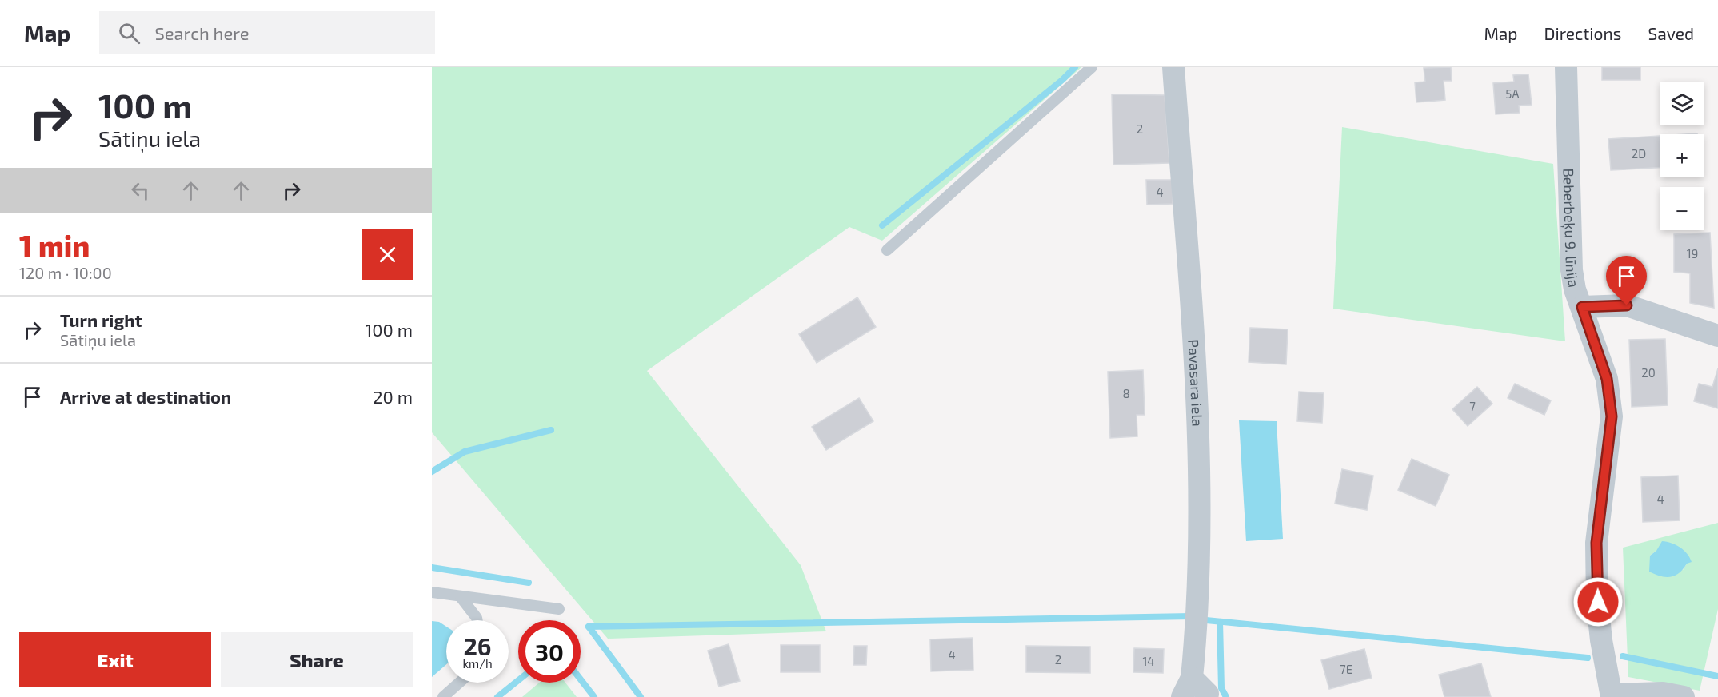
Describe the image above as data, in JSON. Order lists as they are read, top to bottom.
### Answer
{
  "streets": {
    "street": ["Beberbeķu 9. līnija", "Pavasara iela"]
  },
  "house_numbers": [
    "5A",
    "2",
    "2D",
    "4",
    "19",
    "20",
    "8",
    "7",
    "4",
    "4",
    "2",
    "14",
    "7E"
  ],
  "page": {
    "header": "Map",
    "search": "Search here",
    "nav": ["Map", "Directions", "Saved"],
    "turn": ["100 m", "Sātiņu iela"],
    "map_buttons": ["+", "−"],
    "heading": ["1 min", "120 m · 10:00"],
    "list": [
      {
        "name": "Turn right",
        "note": "Sātiņu iela",
        "value": "100 m"
      },
      {
        "name": "Arrive at destination",
        "value": "20 m"
      }
    ],
    "speed": "26 km/h",
    "limit": "30",
    "buttons": ["Exit", "Share"]
  }
}
